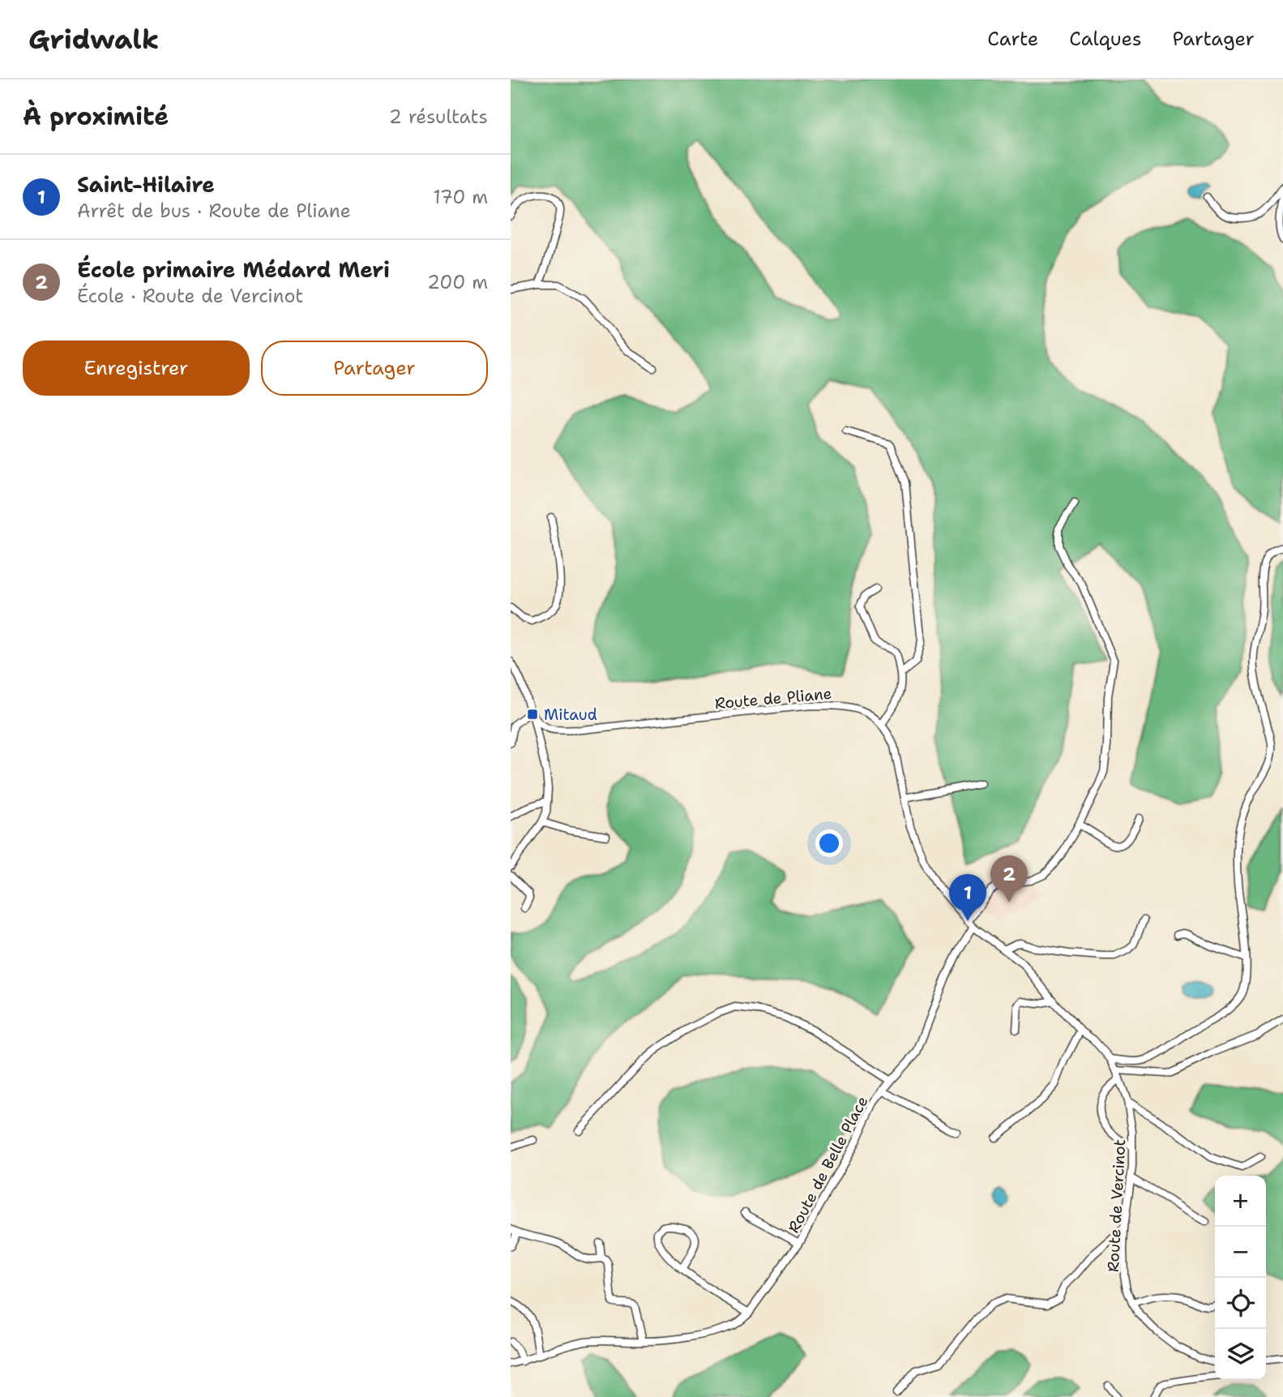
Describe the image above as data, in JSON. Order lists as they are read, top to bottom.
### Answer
{
  "streets": {
    "street": ["Route de Pliane", "Route de Belle Place", "Route de Vercinot"]
  },
  "crossings": [
    ["Route de Pliane", "Route de Belle Place"],
    ["Route de Pliane", "Route de Vercinot"],
    ["Route de Belle Place", "Route de Vercinot"]
  ],
  "places": {
    "transit": ["Mitaud"]
  },
  "page": {
    "header": "Gridwalk",
    "nav": ["Carte", "Calques", "Partager"],
    "heading": ["À proximité", "2 résultats"],
    "list": [
      {
        "mark": "1",
        "name": "Saint-Hilaire",
        "note": "Arrêt de bus · Route de Pliane",
        "value": "170 m"
      },
      {
        "mark": "2",
        "name": "École primaire Médard Meri",
        "note": "École · Route de Vercinot",
        "value": "200 m"
      }
    ],
    "buttons": ["Enregistrer", "Partager"],
    "pins": ["2", "1"],
    "map_buttons": ["+", "−"]
  }
}
